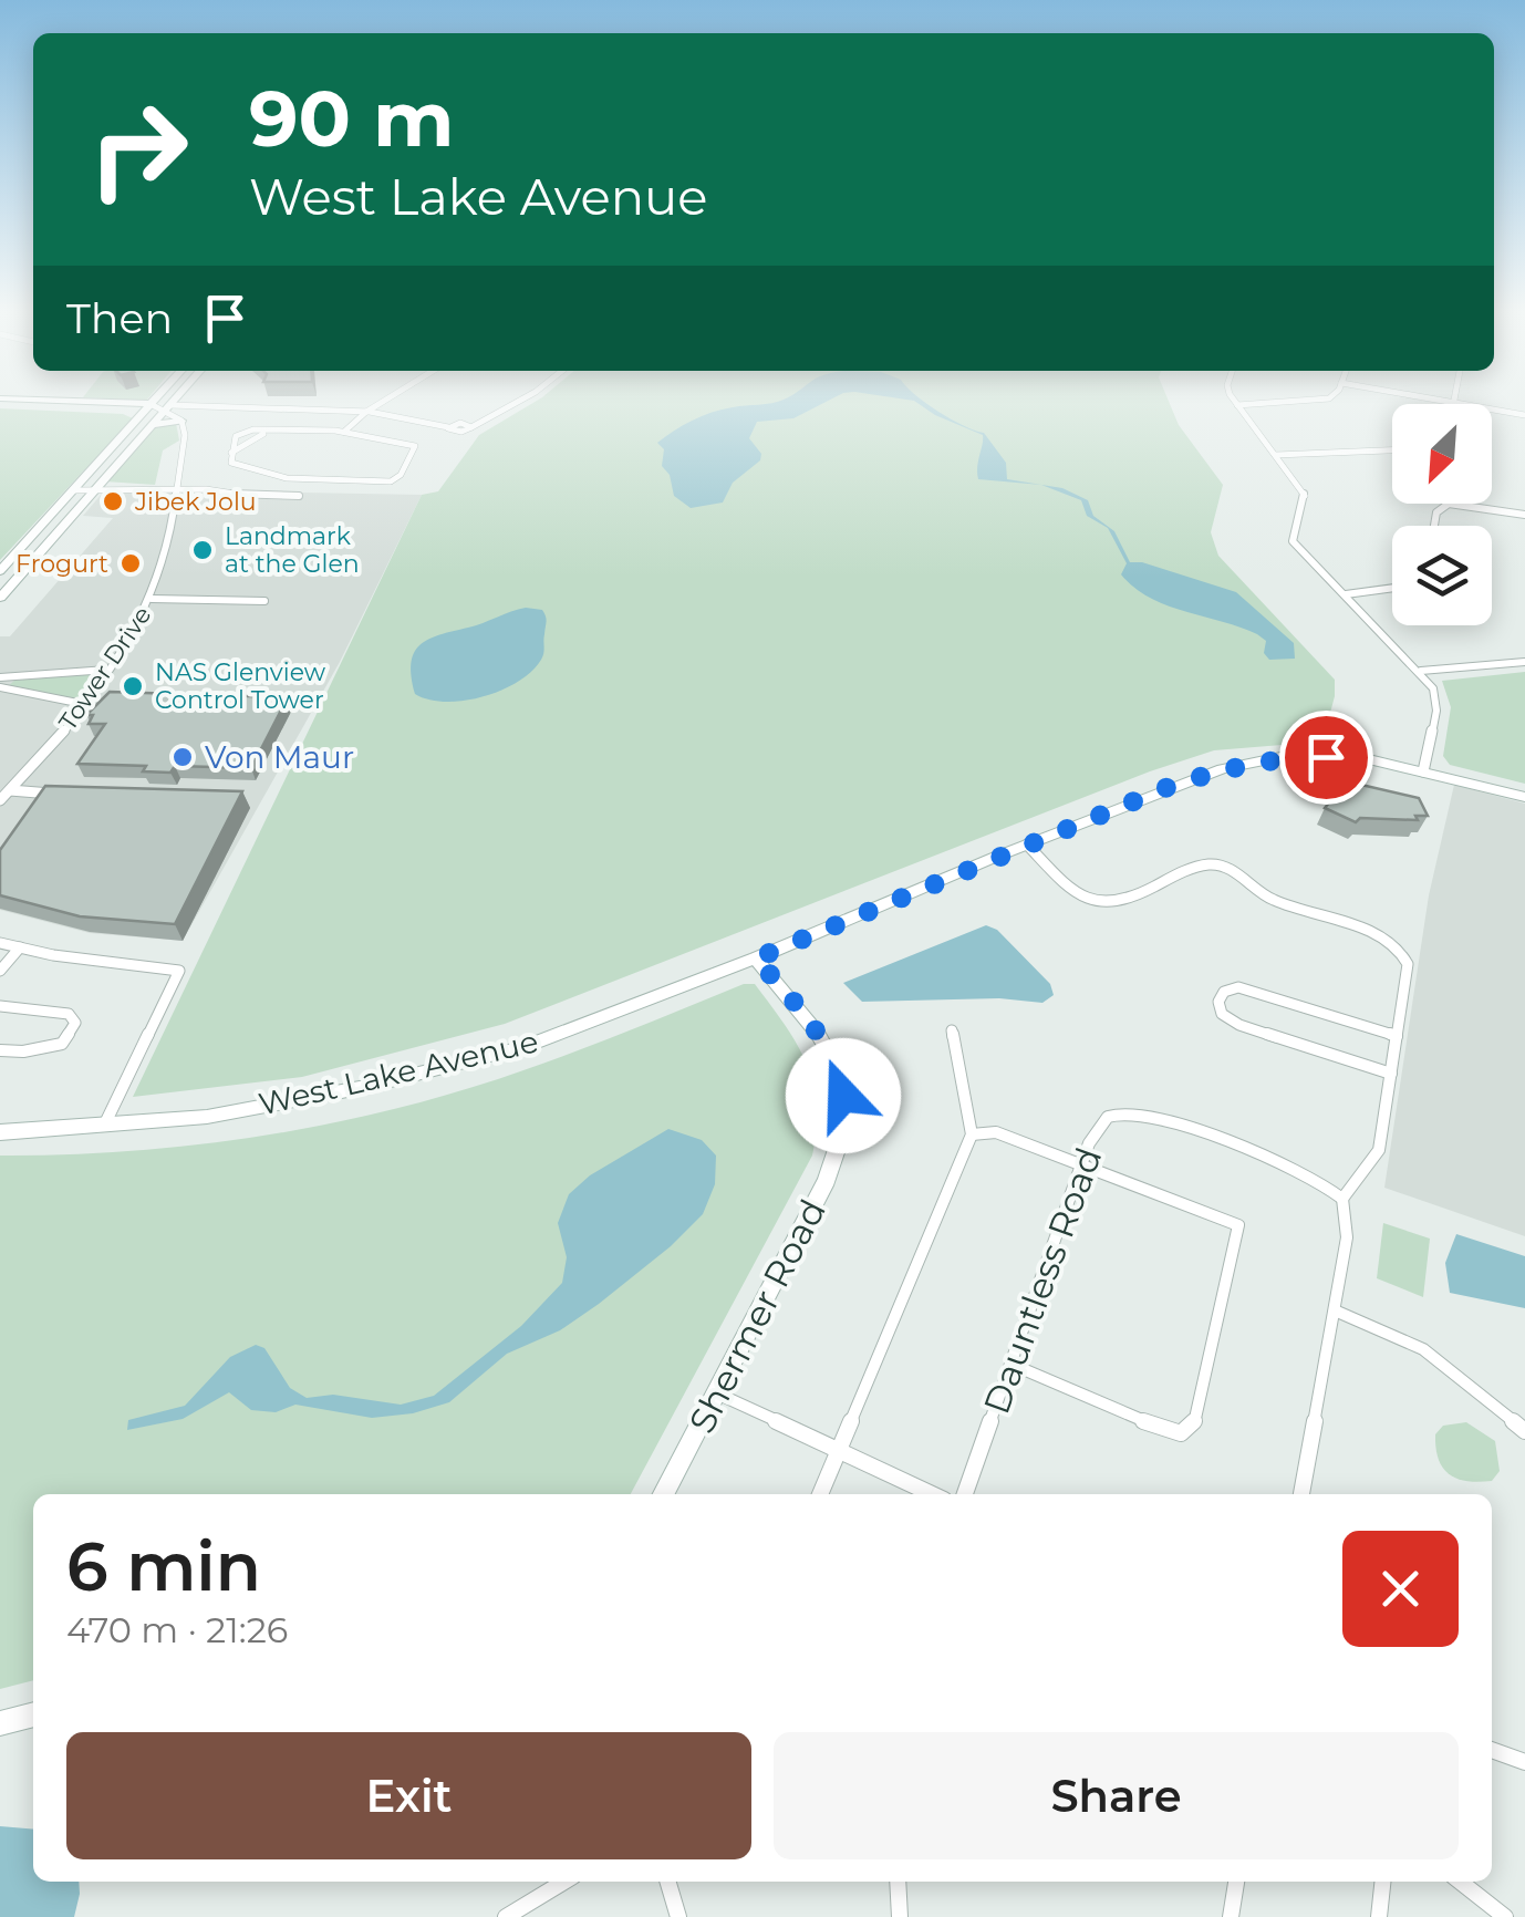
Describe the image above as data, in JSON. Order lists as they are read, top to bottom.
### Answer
{
  "streets": {
    "street": [
      "Tower Drive",
      "West Lake Avenue",
      "Dauntless Road",
      "Shermer Road"
    ]
  },
  "crossings": [
    ["West Lake Avenue", "Shermer Road"]
  ],
  "places": [
    "Jibek Jolu",
    "Landmark at the Glen",
    "Frogurt",
    "NAS Glenview Control Tower",
    "Von Maur"
  ],
  "north": "bottom left",
  "page": {
    "turn": ["90 m", "West Lake Avenue"],
    "then": "Then",
    "heading": ["6 min", "470 m · 21:26"],
    "buttons": ["Exit", "Share"]
  }
}
